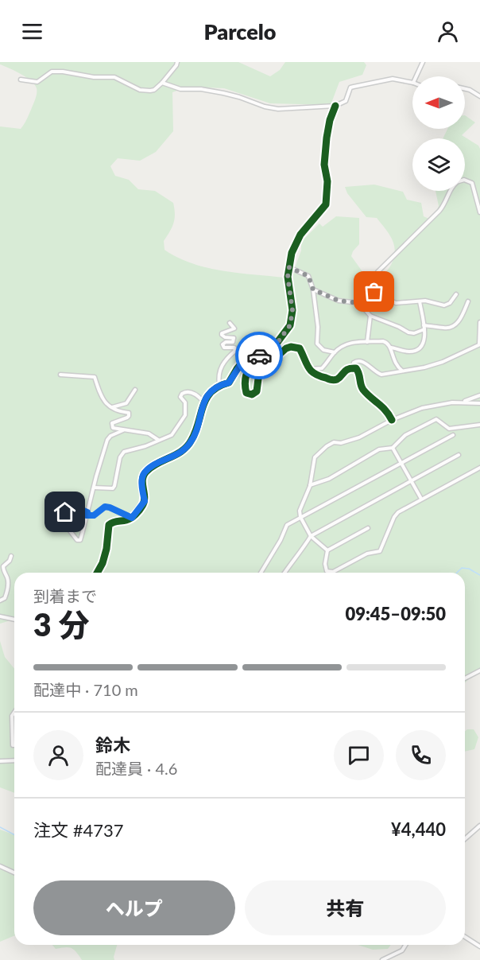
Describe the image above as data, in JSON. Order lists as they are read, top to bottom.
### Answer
{
  "north": "left",
  "page": {
    "header": "Parcelo",
    "heading": ["3 分", "到着まで", "09:45–09:50"],
    "panel": [
      "鈴木",
      "配達員 · 4.6",
      "注文 #4737",
      "¥4,440"
    ],
    "bar": "配達中 · 710 m",
    "buttons": ["ヘルプ", "共有"]
  }
}
